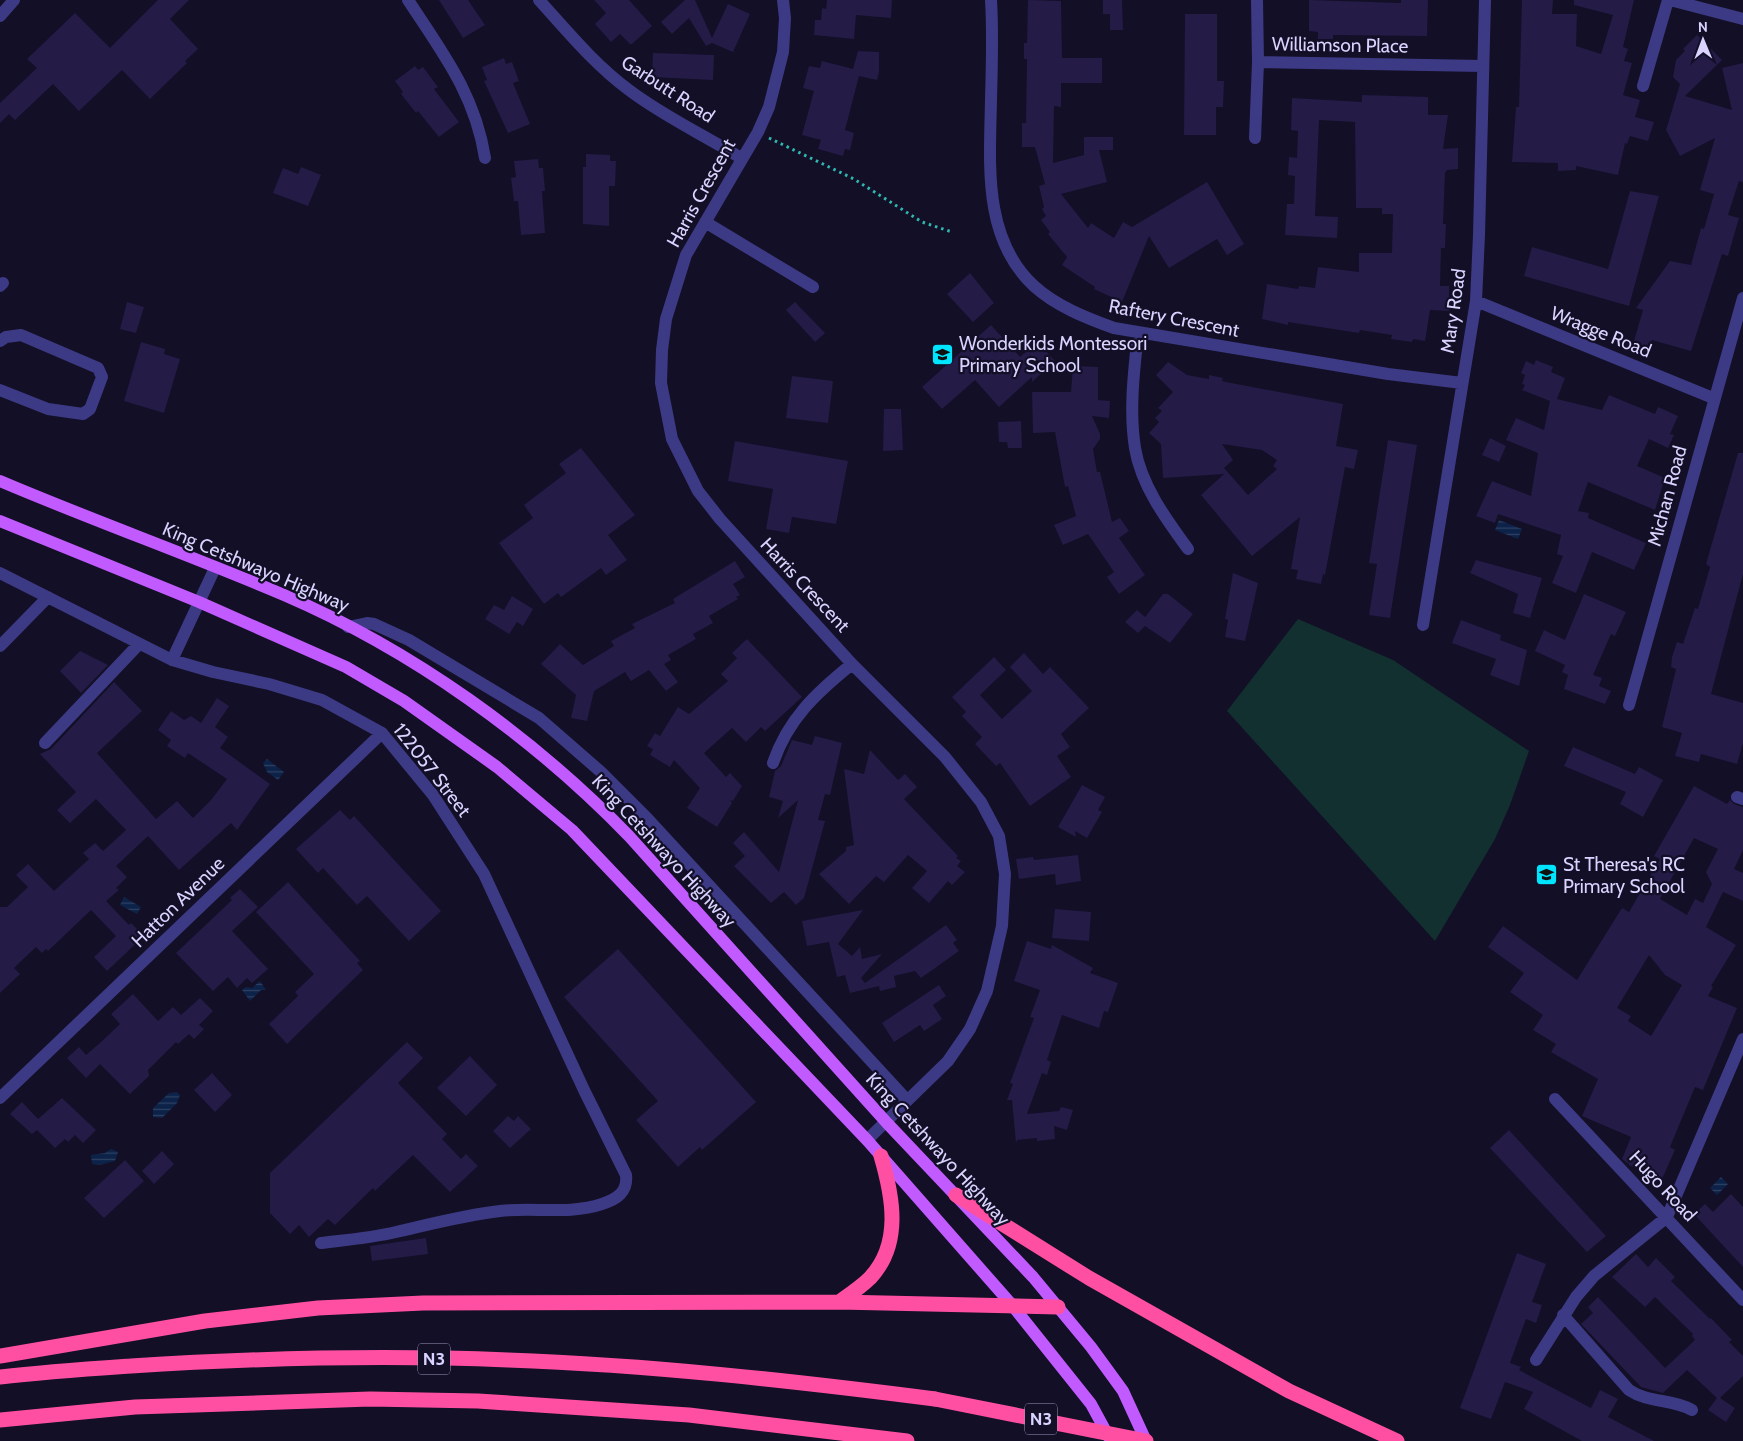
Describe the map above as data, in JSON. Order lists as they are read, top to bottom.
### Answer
{
  "streets": {
    "highway": ["N3"],
    "main road": ["King Cetshwayo Highway"],
    "street": [
      "Williamson Place",
      "Garbutt Road",
      "Harris Crescent",
      "Mary Road",
      "Raftery Crescent",
      "Wragge Road",
      "Michan Road",
      "122057 Street",
      "Hatton Avenue",
      "Hugo Road"
    ]
  },
  "crossings": [
    ["Williamson Place", "Mary Road"],
    ["Garbutt Road", "Harris Crescent"],
    ["Harris Crescent", "King Cetshwayo Highway"],
    ["Mary Road", "Raftery Crescent"],
    ["Mary Road", "Wragge Road"],
    ["Wragge Road", "Michan Road"],
    ["King Cetshwayo Highway", "N3"],
    ["122057 Street", "Hatton Avenue"]
  ],
  "places": {
    "school or university": ["Wonderkids Montessori Primary School", "St Theresa's RC Primary School"]
  },
  "north": "top"
}
